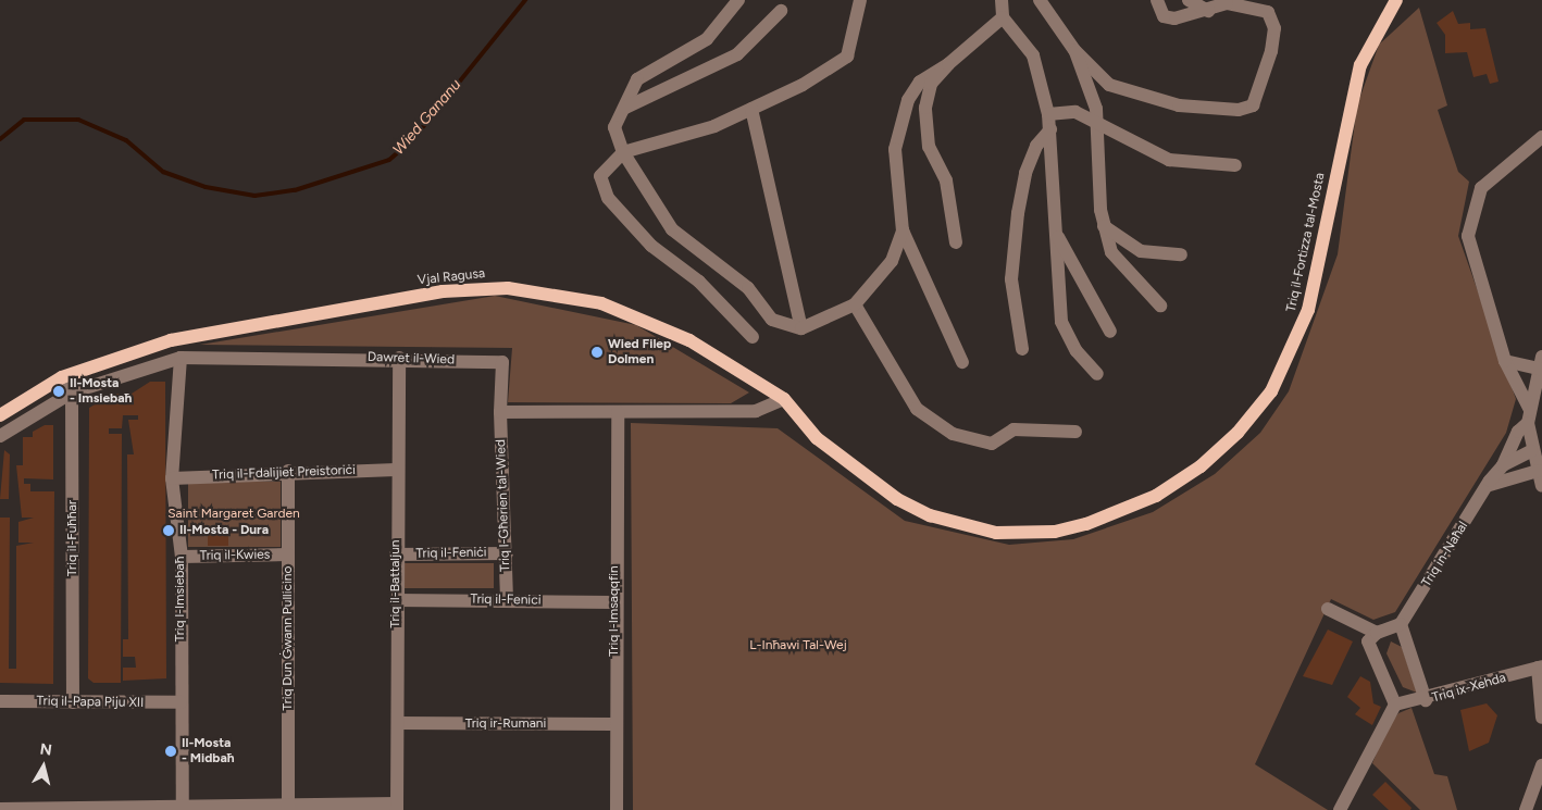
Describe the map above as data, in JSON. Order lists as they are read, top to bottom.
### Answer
{
  "streets": {
    "main road": ["Triq il-Fortizza tal-Mosta", "Vjal Ragusa"],
    "street": [
      "Dawret il-Wied",
      "Triq il-Fdalijiet Preistoriċi",
      "Triq l-Għerien tal-Wied",
      "Triq il-Fuħħar",
      "Triq il-Feniċi",
      "Triq in-Naħal",
      "Triq il-Kwies",
      "Triq il-Battaljun",
      "Triq l-Imsiebaħ",
      "Triq il-Fenici",
      "Triq l-Imsaqqfin",
      "Triq Dun Ġwann Pullicino",
      "Triq ix-Xehda",
      "Triq il-Papa Piju XII",
      "Triq ir-Rumani"
    ]
  },
  "crossings": [
    ["Triq il-Fortizza tal-Mosta", "Vjal Ragusa"],
    ["Dawret il-Wied", "Triq l-Għerien tal-Wied"],
    ["Dawret il-Wied", "Triq il-Fuħħar"],
    ["Dawret il-Wied", "Triq il-Battaljun"],
    ["Dawret il-Wied", "Triq l-Imsiebaħ"],
    ["Triq il-Fdalijiet Preistoriċi", "Triq il-Battaljun"],
    ["Triq il-Fdalijiet Preistoriċi", "Triq l-Imsiebaħ"],
    ["Triq il-Fdalijiet Preistoriċi", "Triq Dun Ġwann Pullicino"],
    ["Triq l-Għerien tal-Wied", "Triq il-Feniċi"],
    ["Triq l-Għerien tal-Wied", "Triq il-Fenici"],
    ["Triq il-Fuħħar", "Triq il-Papa Piju XII"],
    ["Triq il-Feniċi", "Triq il-Battaljun"],
    ["Triq il-Kwies", "Triq l-Imsiebaħ"],
    ["Triq il-Kwies", "Triq Dun Ġwann Pullicino"],
    ["Triq il-Battaljun", "Triq il-Fenici"],
    ["Triq il-Battaljun", "Triq ir-Rumani"],
    ["Triq l-Imsiebaħ", "Triq il-Papa Piju XII"],
    ["Triq il-Fenici", "Triq l-Imsaqqfin"],
    ["Triq l-Imsaqqfin", "Triq ir-Rumani"]
  ],
  "water": ["Wied Gananu"],
  "parks": ["Saint Margaret Garden", "L-Inħawi Tal-Wej"],
  "places": [
    "Wied Filep Dolmen",
    "Il-Mosta - Imsiebaħ",
    "Il-Mosta - Dura",
    "Il-Mosta - Midbaħ"
  ],
  "north": "top"
}
